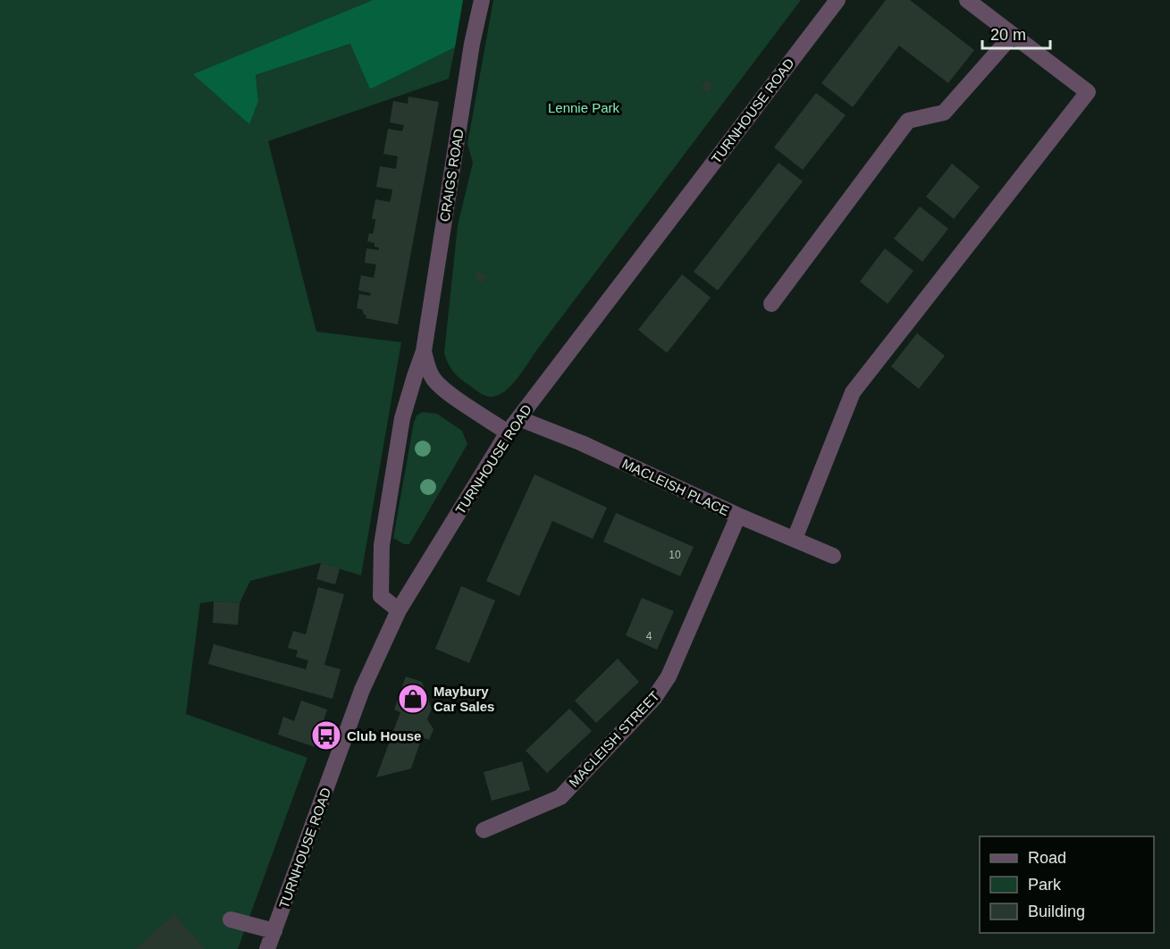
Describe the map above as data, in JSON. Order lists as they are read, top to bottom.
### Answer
{
  "streets": {
    "street": [
      "TURNHOUSE ROAD",
      "CRAIGS ROAD",
      "MACLEISH PLACE",
      "MACLEISH STREET"
    ]
  },
  "crossings": [
    ["TURNHOUSE ROAD", "CRAIGS ROAD"],
    ["TURNHOUSE ROAD", "MACLEISH PLACE"],
    ["MACLEISH PLACE", "MACLEISH STREET"]
  ],
  "parks": ["Lennie Park"],
  "places": {
    "shop": ["Maybury Car Sales"],
    "bus stop": ["Club House"]
  },
  "house_numbers": ["10", "4"],
  "legend": ["Road", "Park", "Building"],
  "scale_bar": "20 m"
}
